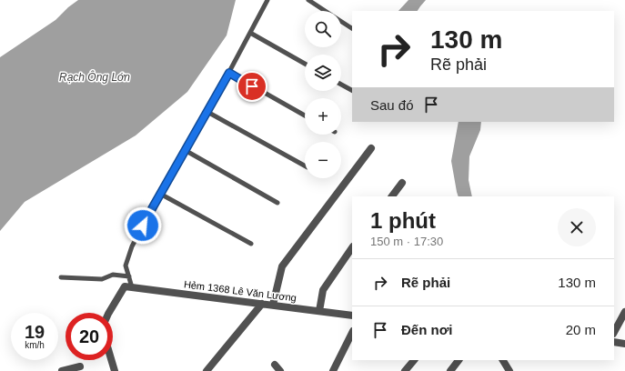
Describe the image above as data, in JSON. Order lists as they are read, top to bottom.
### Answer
{
  "streets": {
    "street": ["Hẻm 1368 Lê Văn Lương"]
  },
  "water": ["Rạch Ông Lớn"],
  "page": {
    "map_buttons": ["+", "−"],
    "turn": ["130 m", "Rẽ phải"],
    "then": "Sau đó",
    "heading": ["1 phút", "150 m · 17:30"],
    "list": [
      {
        "name": "Rẽ phải",
        "value": "130 m"
      },
      {
        "name": "Đến nơi",
        "value": "20 m"
      }
    ],
    "speed": "19 km/h",
    "limit": "20"
  }
}
